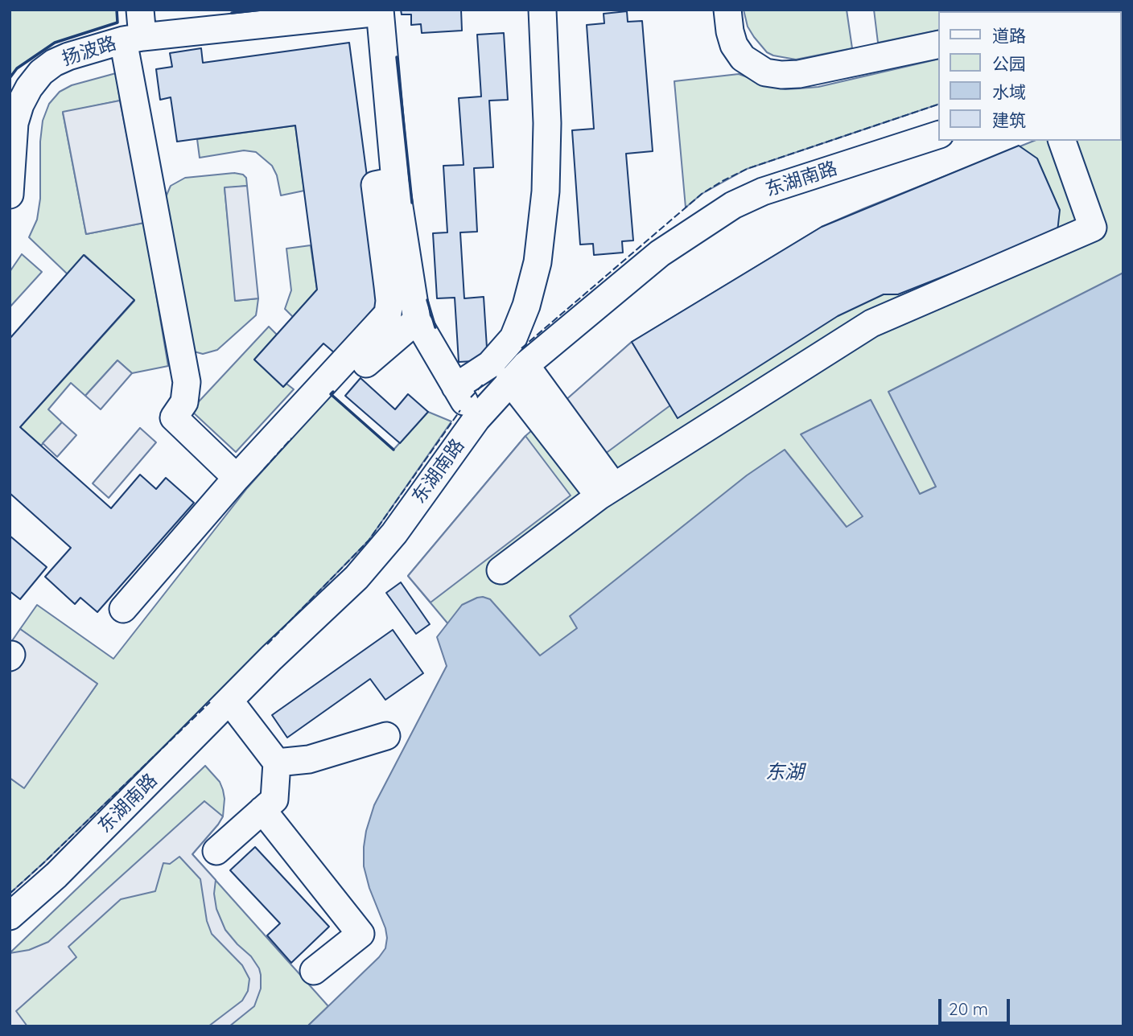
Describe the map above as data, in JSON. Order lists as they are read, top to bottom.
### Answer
{
  "streets": {
    "street": ["扬波路", "东湖南路"]
  },
  "water": ["东湖"],
  "legend": [
    "道路",
    "公园",
    "水域",
    "建筑"
  ],
  "scale_bar": "20 m"
}
